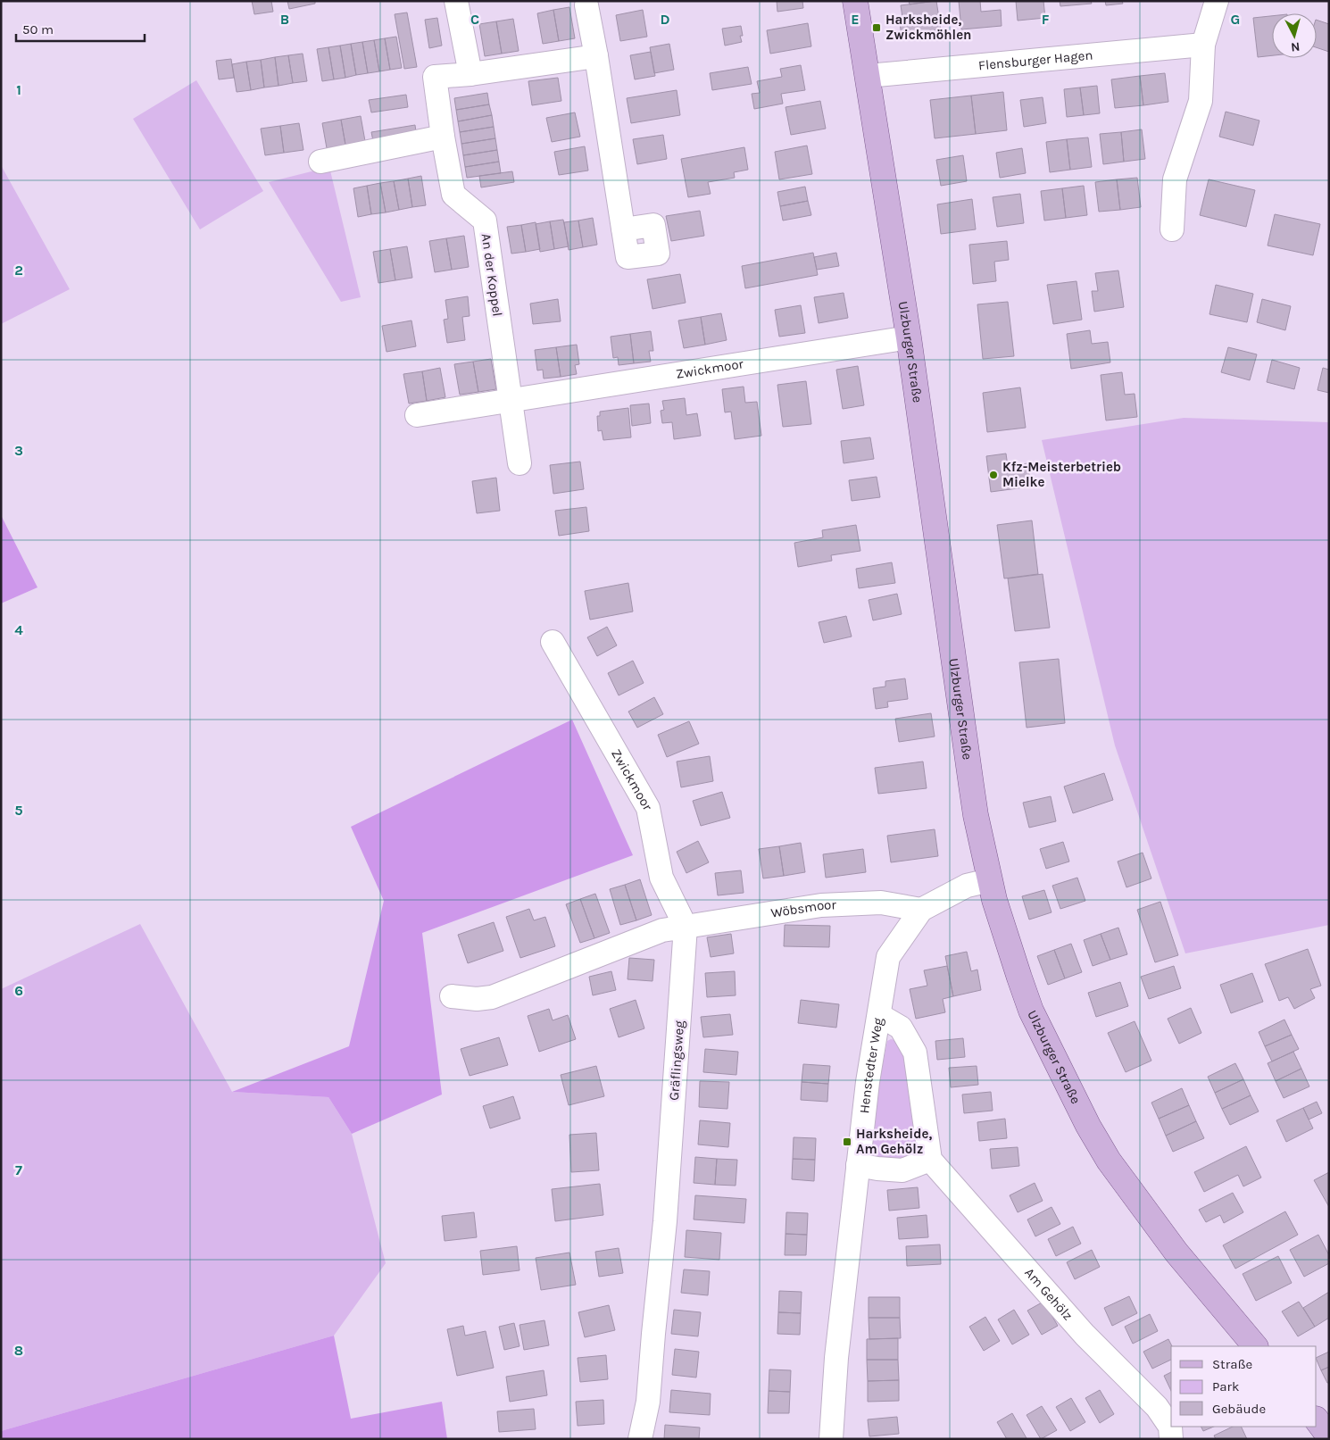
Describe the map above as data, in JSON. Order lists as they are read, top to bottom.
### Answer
{
  "streets": {
    "main road": ["Ulzburger Straße"],
    "street": [
      "Flensburger Hagen",
      "An der Koppel",
      "Zwickmoor",
      "Wöbsmoor",
      "Gräflingsweg",
      "Henstedter Weg",
      "Am Gehölz"
    ]
  },
  "crossings": [
    ["Flensburger Hagen", "Ulzburger Straße"],
    ["An der Koppel", "Zwickmoor"],
    ["Ulzburger Straße", "Zwickmoor"],
    ["Ulzburger Straße", "Henstedter Weg"],
    ["Zwickmoor", "Wöbsmoor"],
    ["Zwickmoor", "Gräflingsweg"],
    ["Wöbsmoor", "Gräflingsweg"],
    ["Wöbsmoor", "Henstedter Weg"]
  ],
  "places": {
    "transit": ["Harksheide, Zwickmöhlen", "Harksheide, Am Gehölz"],
    "other": ["Kfz-Meisterbetrieb Mielke"]
  },
  "legend": ["Straße", "Park", "Gebäude"],
  "scale_bar": "50 m",
  "north": "bottom",
  "grid": {
    "columns": [
      "B",
      "C",
      "D",
      "E",
      "F",
      "G"
    ],
    "rows": [
      "1",
      "2",
      "3",
      "4",
      "5",
      "6",
      "7",
      "8"
    ]
  }
}
